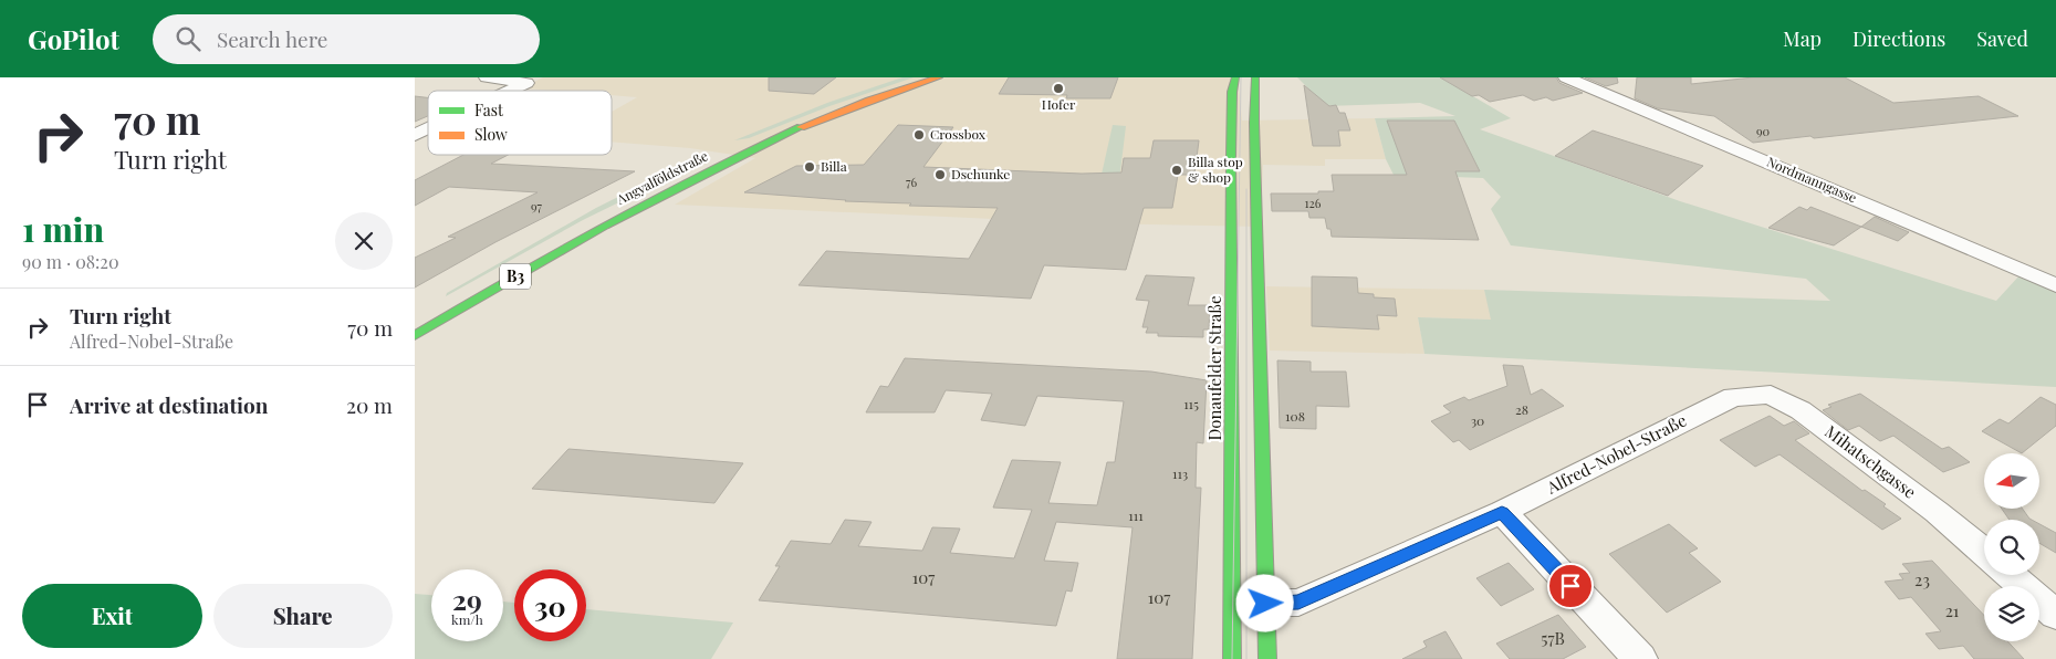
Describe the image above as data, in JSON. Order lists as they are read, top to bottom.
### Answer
{
  "streets": {
    "main road": ["Angyalföldstraße", "B3", "Donaufelder Straße"],
    "street": ["Nordmanngasse", "Alfred-Nobel-Straße", "Mihatschgasse"]
  },
  "crossings": [
    ["Donaufelder Straße", "Alfred-Nobel-Straße"],
    ["Alfred-Nobel-Straße", "Mihatschgasse"]
  ],
  "places": [
    "Hofer",
    "Crossbox",
    "Billa",
    "Billa stop & shop",
    "Dschunke"
  ],
  "house_numbers": [
    "90",
    "76",
    "126",
    "97",
    "115",
    "28",
    "108",
    "30",
    "113",
    "111",
    "107",
    "23",
    "107",
    "21",
    "57B"
  ],
  "legend": ["Fast", "Slow"],
  "north": "left",
  "page": {
    "header": "GoPilot",
    "search": "Search here",
    "nav": ["Map", "Directions", "Saved"],
    "turn": ["70 m", "Turn right"],
    "heading": ["1 min", "90 m · 08:20"],
    "list": [
      {
        "name": "Turn right",
        "note": "Alfred-Nobel-Straße",
        "value": "70 m"
      },
      {
        "name": "Arrive at destination",
        "value": "20 m"
      }
    ],
    "speed": "29 km/h",
    "limit": "30",
    "buttons": ["Exit", "Share"]
  }
}
